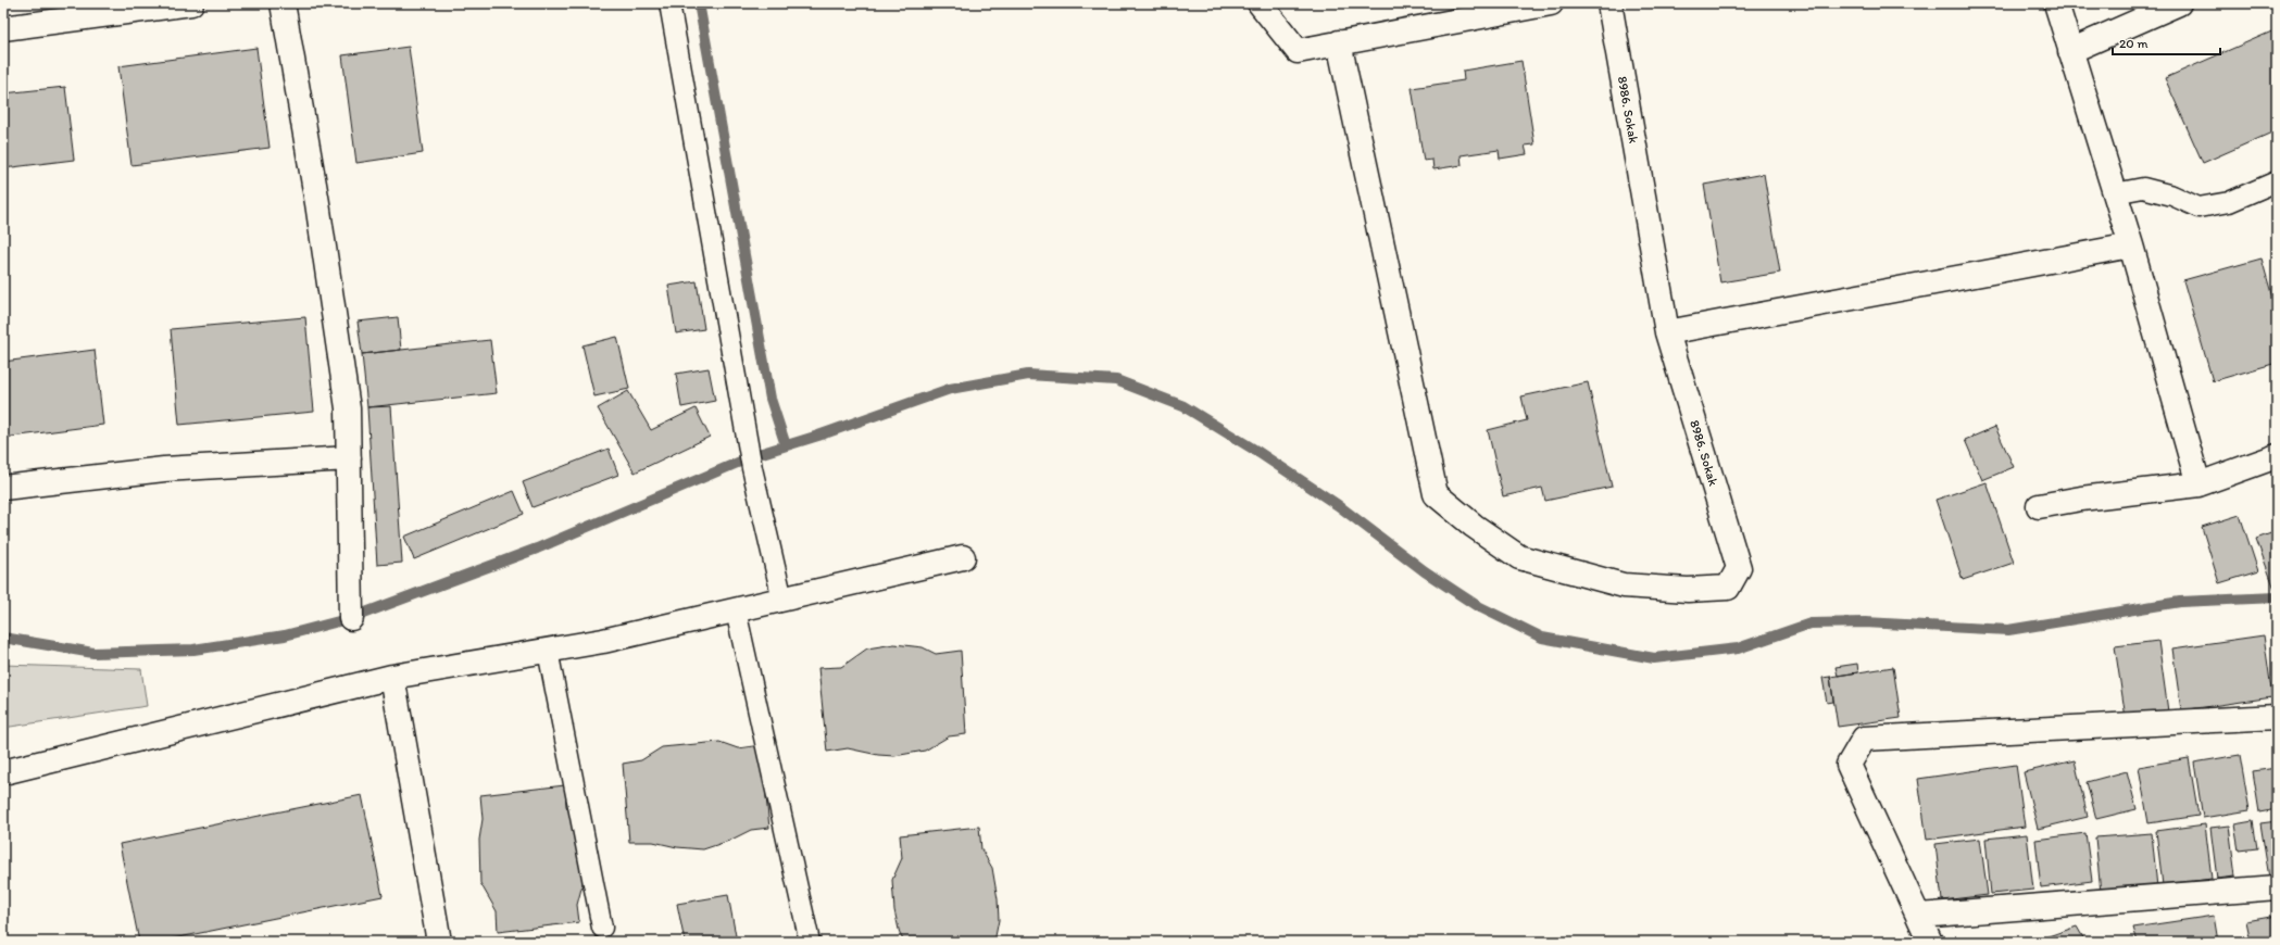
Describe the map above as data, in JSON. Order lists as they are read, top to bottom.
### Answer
{
  "streets": {
    "street": ["8986. Sokak"]
  },
  "scale_bar": "20 m"
}
